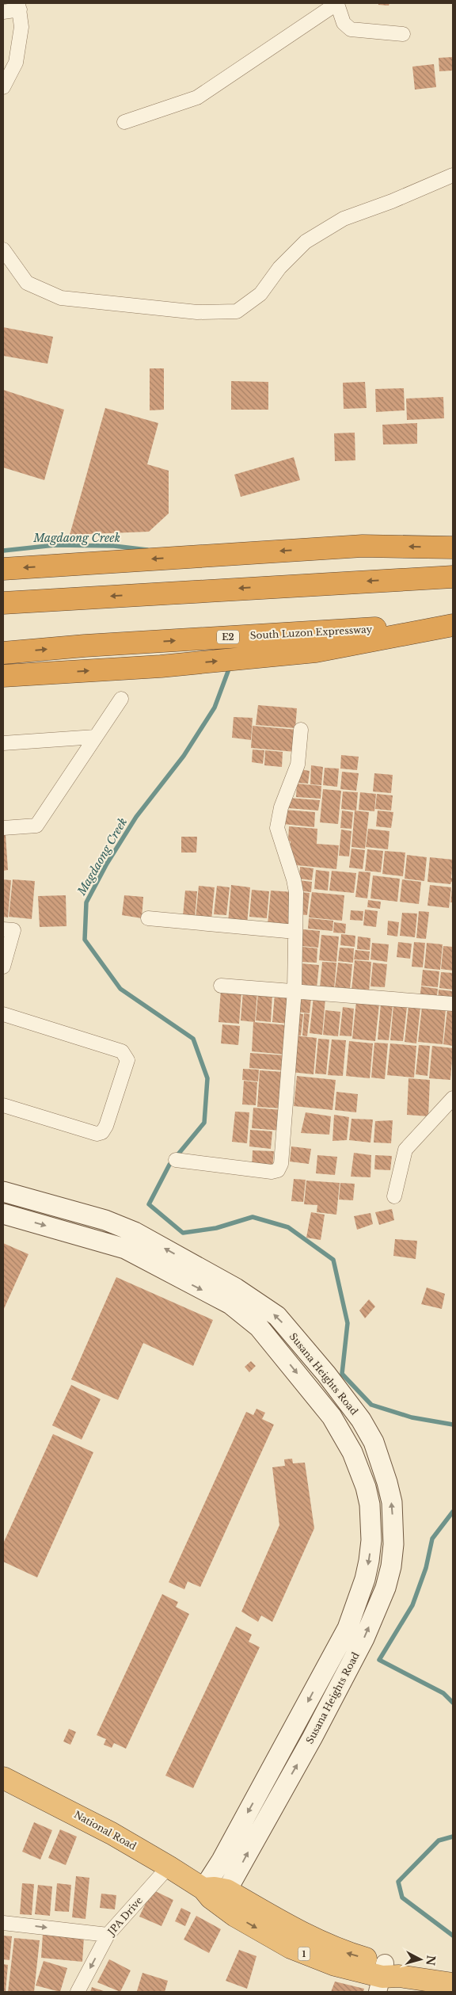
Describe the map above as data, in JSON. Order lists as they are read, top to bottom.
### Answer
{
  "streets": {
    "highway": [
      "South Luzon Expressway",
      "E2",
      "National Road",
      "1"
    ],
    "main road": ["Susana Heights Road"],
    "street": ["JPA Drive"]
  },
  "crossings": [
    ["Susana Heights Road", "National Road"],
    ["National Road", "JPA Drive"]
  ],
  "one_way": ["JPA Drive"],
  "water": ["Magdaong Creek"],
  "north": "right"
}
